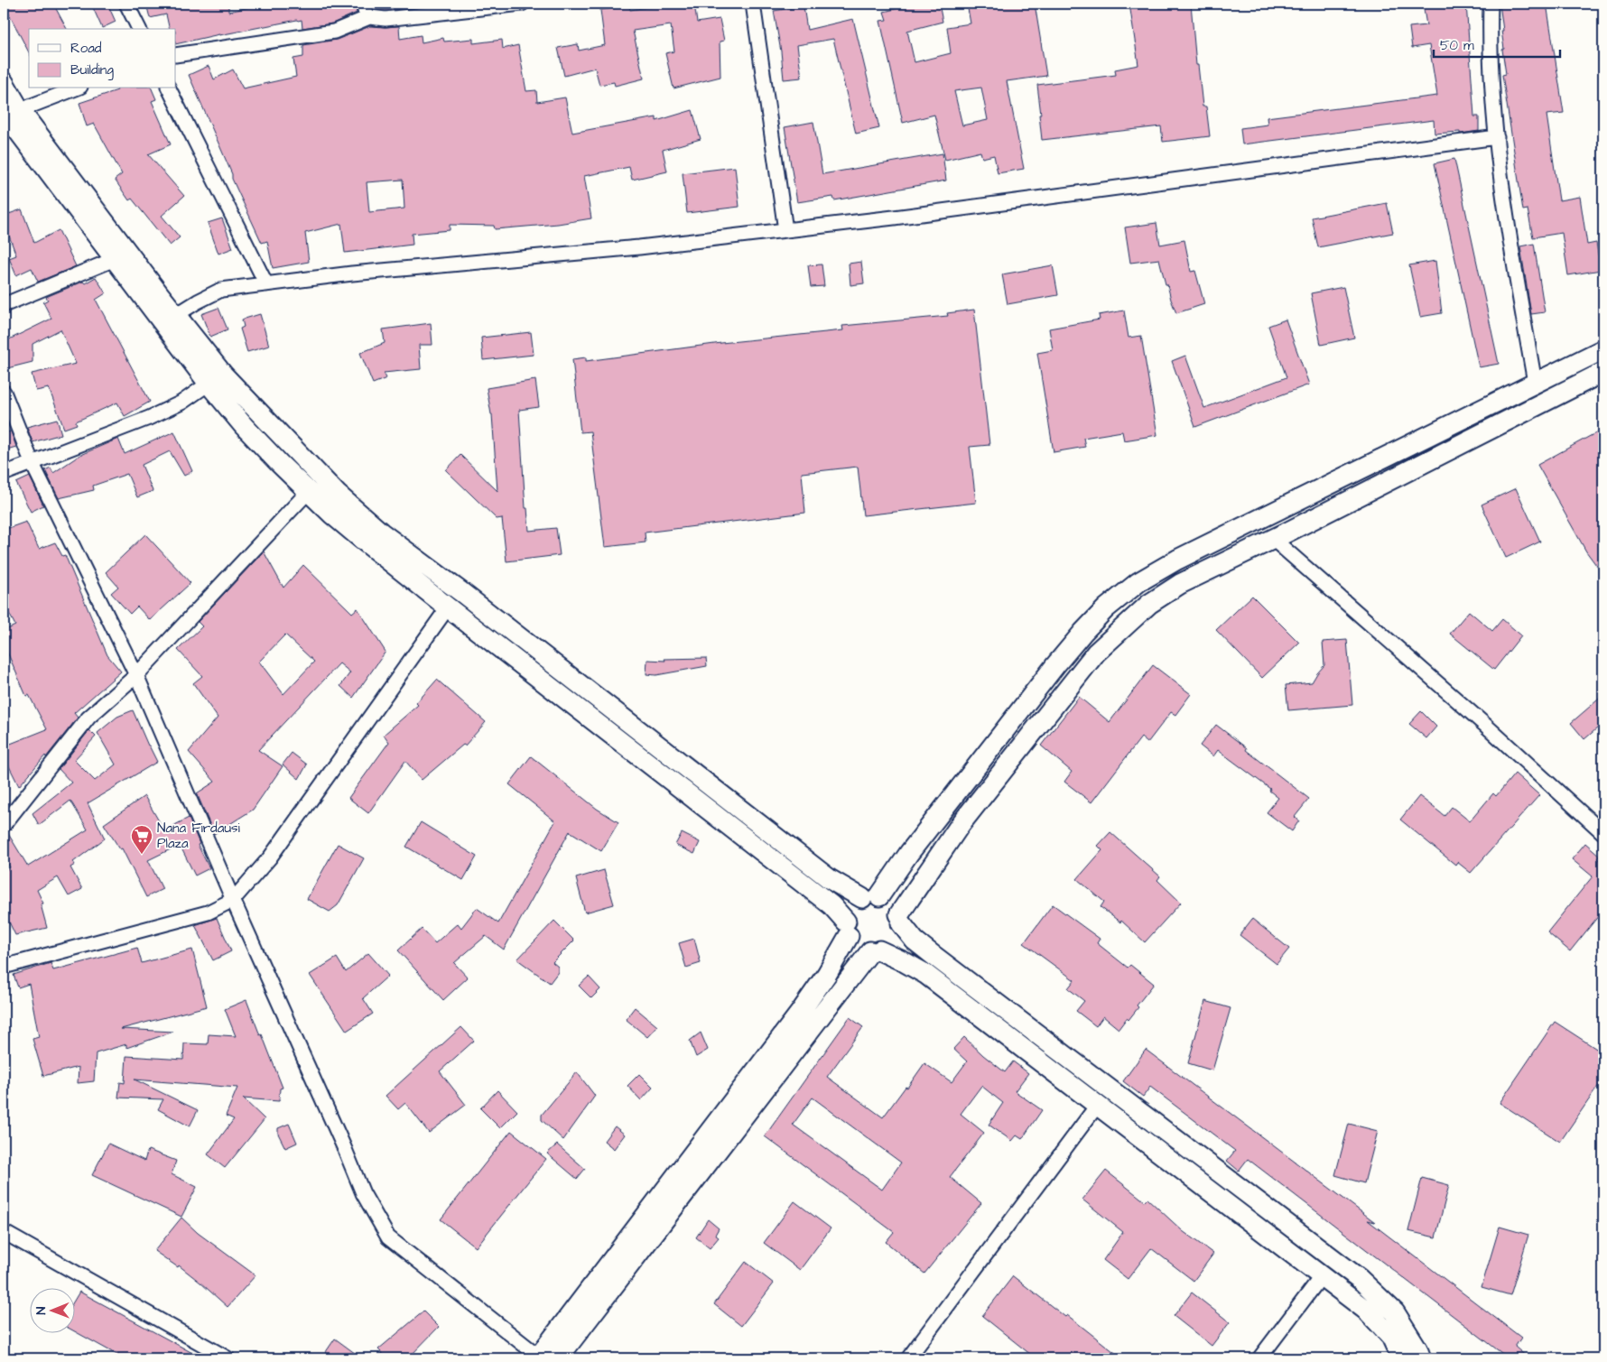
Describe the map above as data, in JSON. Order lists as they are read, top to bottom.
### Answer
{
  "places": {
    "supermarket": ["Nana Firdausi Plaza"]
  },
  "legend": ["Road", "Building"],
  "scale_bar": "50 m",
  "north": "left"
}
